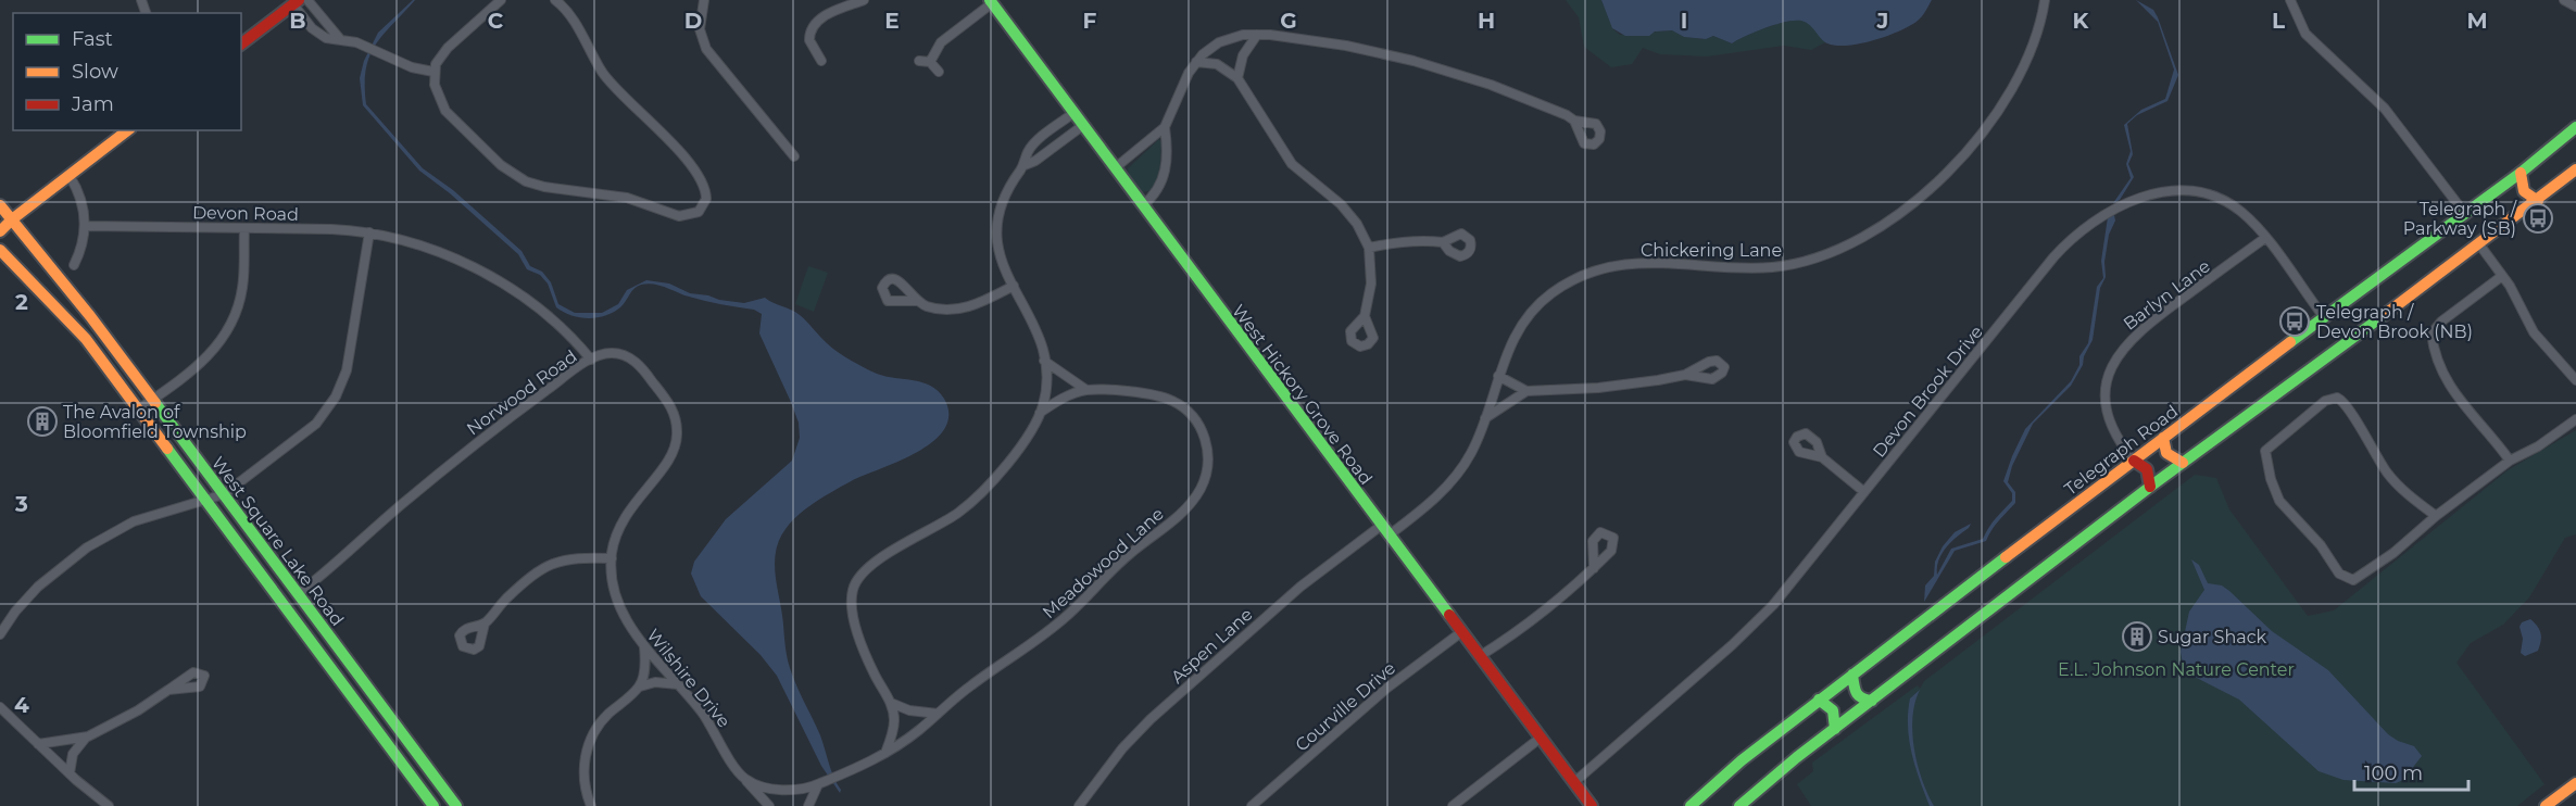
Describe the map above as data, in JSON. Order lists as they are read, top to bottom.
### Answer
{
  "streets": {
    "main road": ["West Hickory Grove Road", "Telegraph Road", "West Square Lake Road"],
    "street": [
      "Devon Road",
      "Chickering Lane",
      "Barlyn Lane",
      "Devon Brook Drive",
      "Norwood Road",
      "Meadowood Lane",
      "Aspen Lane",
      "Wilshire Drive",
      "Courville Drive"
    ]
  },
  "crossings": [
    ["Devon Road", "Norwood Road"],
    ["Chickering Lane", "West Hickory Grove Road"],
    ["Chickering Lane", "Aspen Lane"],
    ["Barlyn Lane", "Devon Brook Drive"],
    ["Barlyn Lane", "Telegraph Road"],
    ["Devon Brook Drive", "West Hickory Grove Road"],
    ["Devon Brook Drive", "Telegraph Road"],
    ["Norwood Road", "West Square Lake Road"],
    ["Norwood Road", "Wilshire Drive"],
    ["West Hickory Grove Road", "Aspen Lane"],
    ["West Hickory Grove Road", "Courville Drive"]
  ],
  "parks": ["E.L. Johnson Nature Center"],
  "places": {
    "bus stop": ["Telegraph / Parkway (SB)", "Telegraph / Devon Brook (NB)"],
    "building": ["The Avalon of Bloomfield Township", "Sugar Shack"]
  },
  "legend": ["Fast", "Slow", "Jam"],
  "scale_bar": "100 m",
  "grid": {
    "columns": [
      "B",
      "C",
      "D",
      "E",
      "F",
      "G",
      "H",
      "I",
      "J",
      "K",
      "L",
      "M"
    ],
    "rows": ["2", "3", "4"]
  }
}
